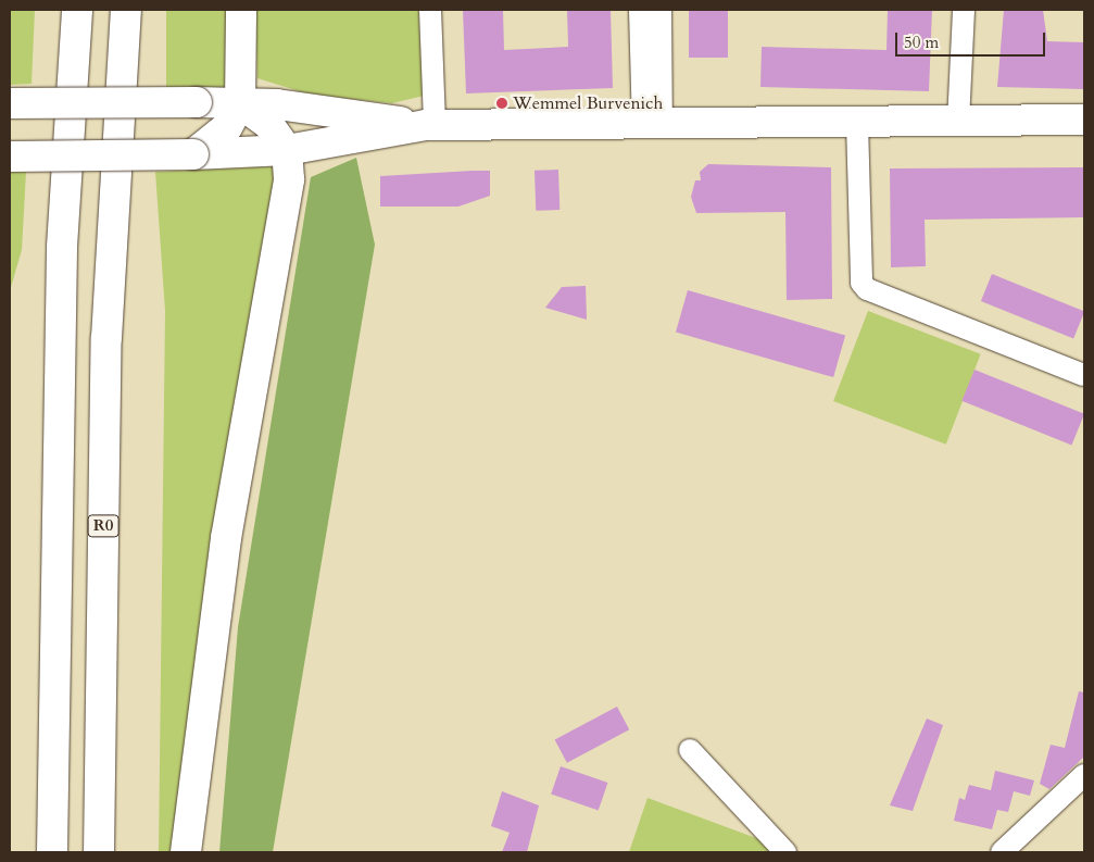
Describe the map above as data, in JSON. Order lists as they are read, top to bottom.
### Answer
{
  "streets": {
    "main road": ["R0"]
  },
  "places": ["Wemmel Burvenich"],
  "scale_bar": "50 m"
}
